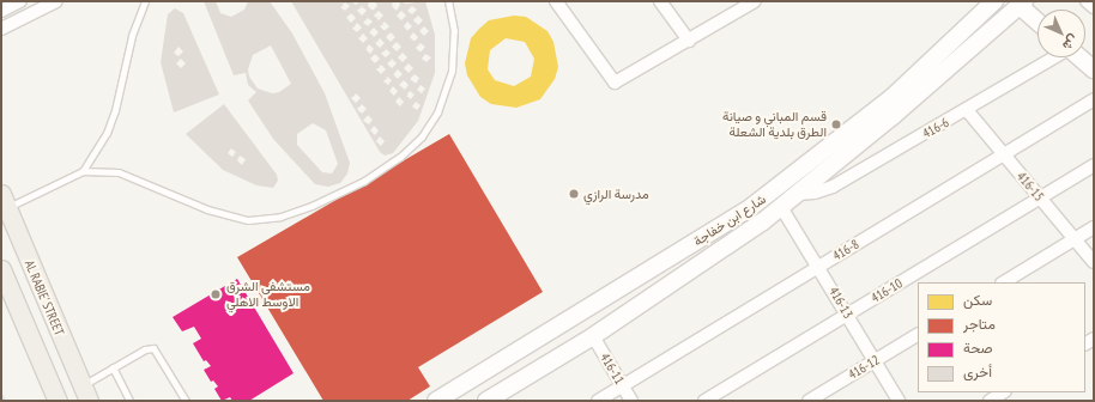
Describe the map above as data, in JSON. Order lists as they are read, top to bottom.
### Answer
{
  "streets": {
    "main road": ["AL RABIE' STREET"],
    "street": [
      "416-6",
      "416-15",
      "شارع ابن خفاجة",
      "416-8",
      "416-10",
      "416-13",
      "416-12",
      "416-11"
    ]
  },
  "crossings": [
    ["416-6", "416-15"],
    ["416-6", "شارع ابن خفاجة"],
    ["416-15", "416-8"],
    ["416-15", "416-10"],
    ["شارع ابن خفاجة", "416-13"],
    ["شارع ابن خفاجة", "416-11"],
    ["416-8", "416-13"],
    ["416-8", "416-11"],
    ["416-10", "416-13"],
    ["416-13", "416-12"]
  ],
  "places": ["قسم المباني و صيانة الطرق بلدية الشعلة", "مدرسة الرازي", "مستشفى الشرق الاوسط الاهلي"],
  "legend": [
    "سكن",
    "متاجر",
    "صحة",
    "أخرى"
  ],
  "north": "bottom right"
}
